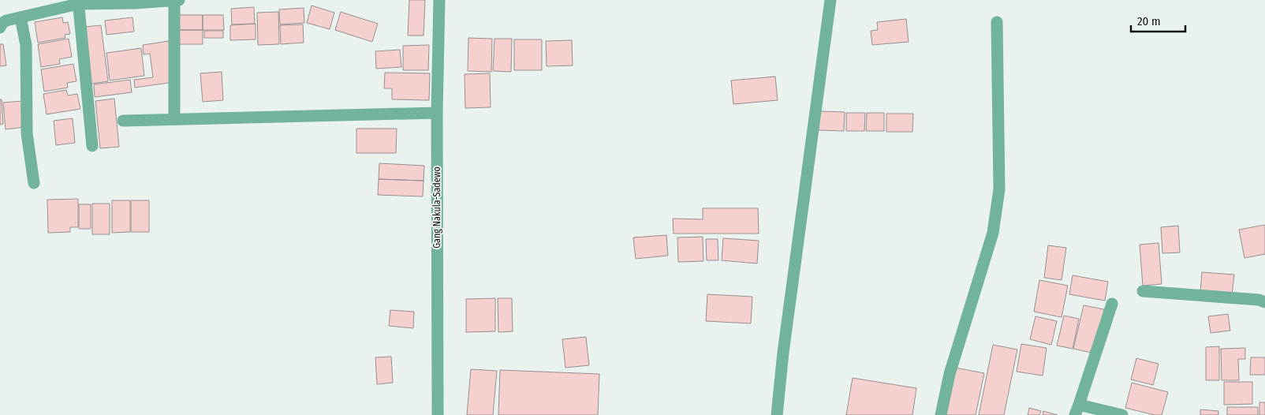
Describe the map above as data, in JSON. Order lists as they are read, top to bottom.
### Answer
{
  "streets": {
    "street": ["Gang Nakula-Sadewo"]
  },
  "scale_bar": "20 m"
}
